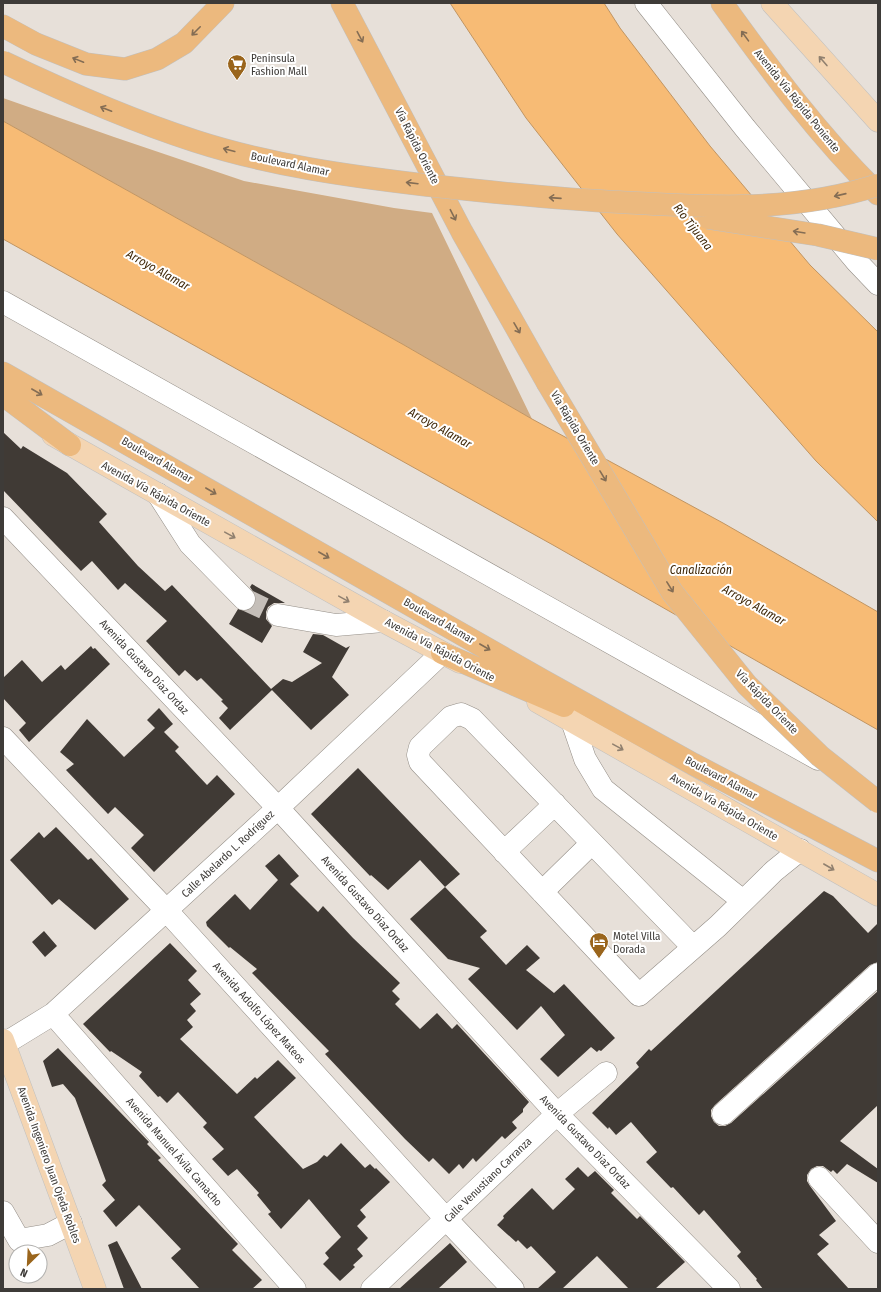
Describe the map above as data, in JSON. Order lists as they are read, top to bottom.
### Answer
{
  "streets": {
    "highway": ["Avenida Vía Rápida Poniente", "Vía Rápida Oriente", "Boulevard Alamar"],
    "main road": ["Avenida Vía Rápida Oriente", "Avenida Ingeniero Juan Ojeda Robles"],
    "street": [
      "Avenida Gustavo Díaz Ordaz",
      "Calle Abelardo L. Rodríguez",
      "Avenida Adolfo López Mateos",
      "Avenida Manuel Ávila Camacho",
      "Calle Venustiano Carranza"
    ]
  },
  "crossings": [
    ["Avenida Vía Rápida Oriente", "Calle Abelardo L. Rodríguez"],
    ["Avenida Gustavo Díaz Ordaz", "Calle Abelardo L. Rodríguez"],
    ["Avenida Gustavo Díaz Ordaz", "Calle Venustiano Carranza"],
    ["Calle Abelardo L. Rodríguez", "Avenida Adolfo López Mateos"],
    ["Calle Abelardo L. Rodríguez", "Avenida Manuel Ávila Camacho"],
    ["Calle Abelardo L. Rodríguez", "Avenida Ingeniero Juan Ojeda Robles"],
    ["Avenida Adolfo López Mateos", "Calle Venustiano Carranza"]
  ],
  "one_way": ["Avenida Vía Rápida Poniente", "Vía Rápida Oriente", "Avenida Vía Rápida Oriente"],
  "water": ["Río Tijuana", "Arroyo Alamar", "Canalización"],
  "places": {
    "supermarket": ["Peninsula Fashion Mall"],
    "hotel": ["Motel Villa Dorada"]
  },
  "north": "bottom left"
}
